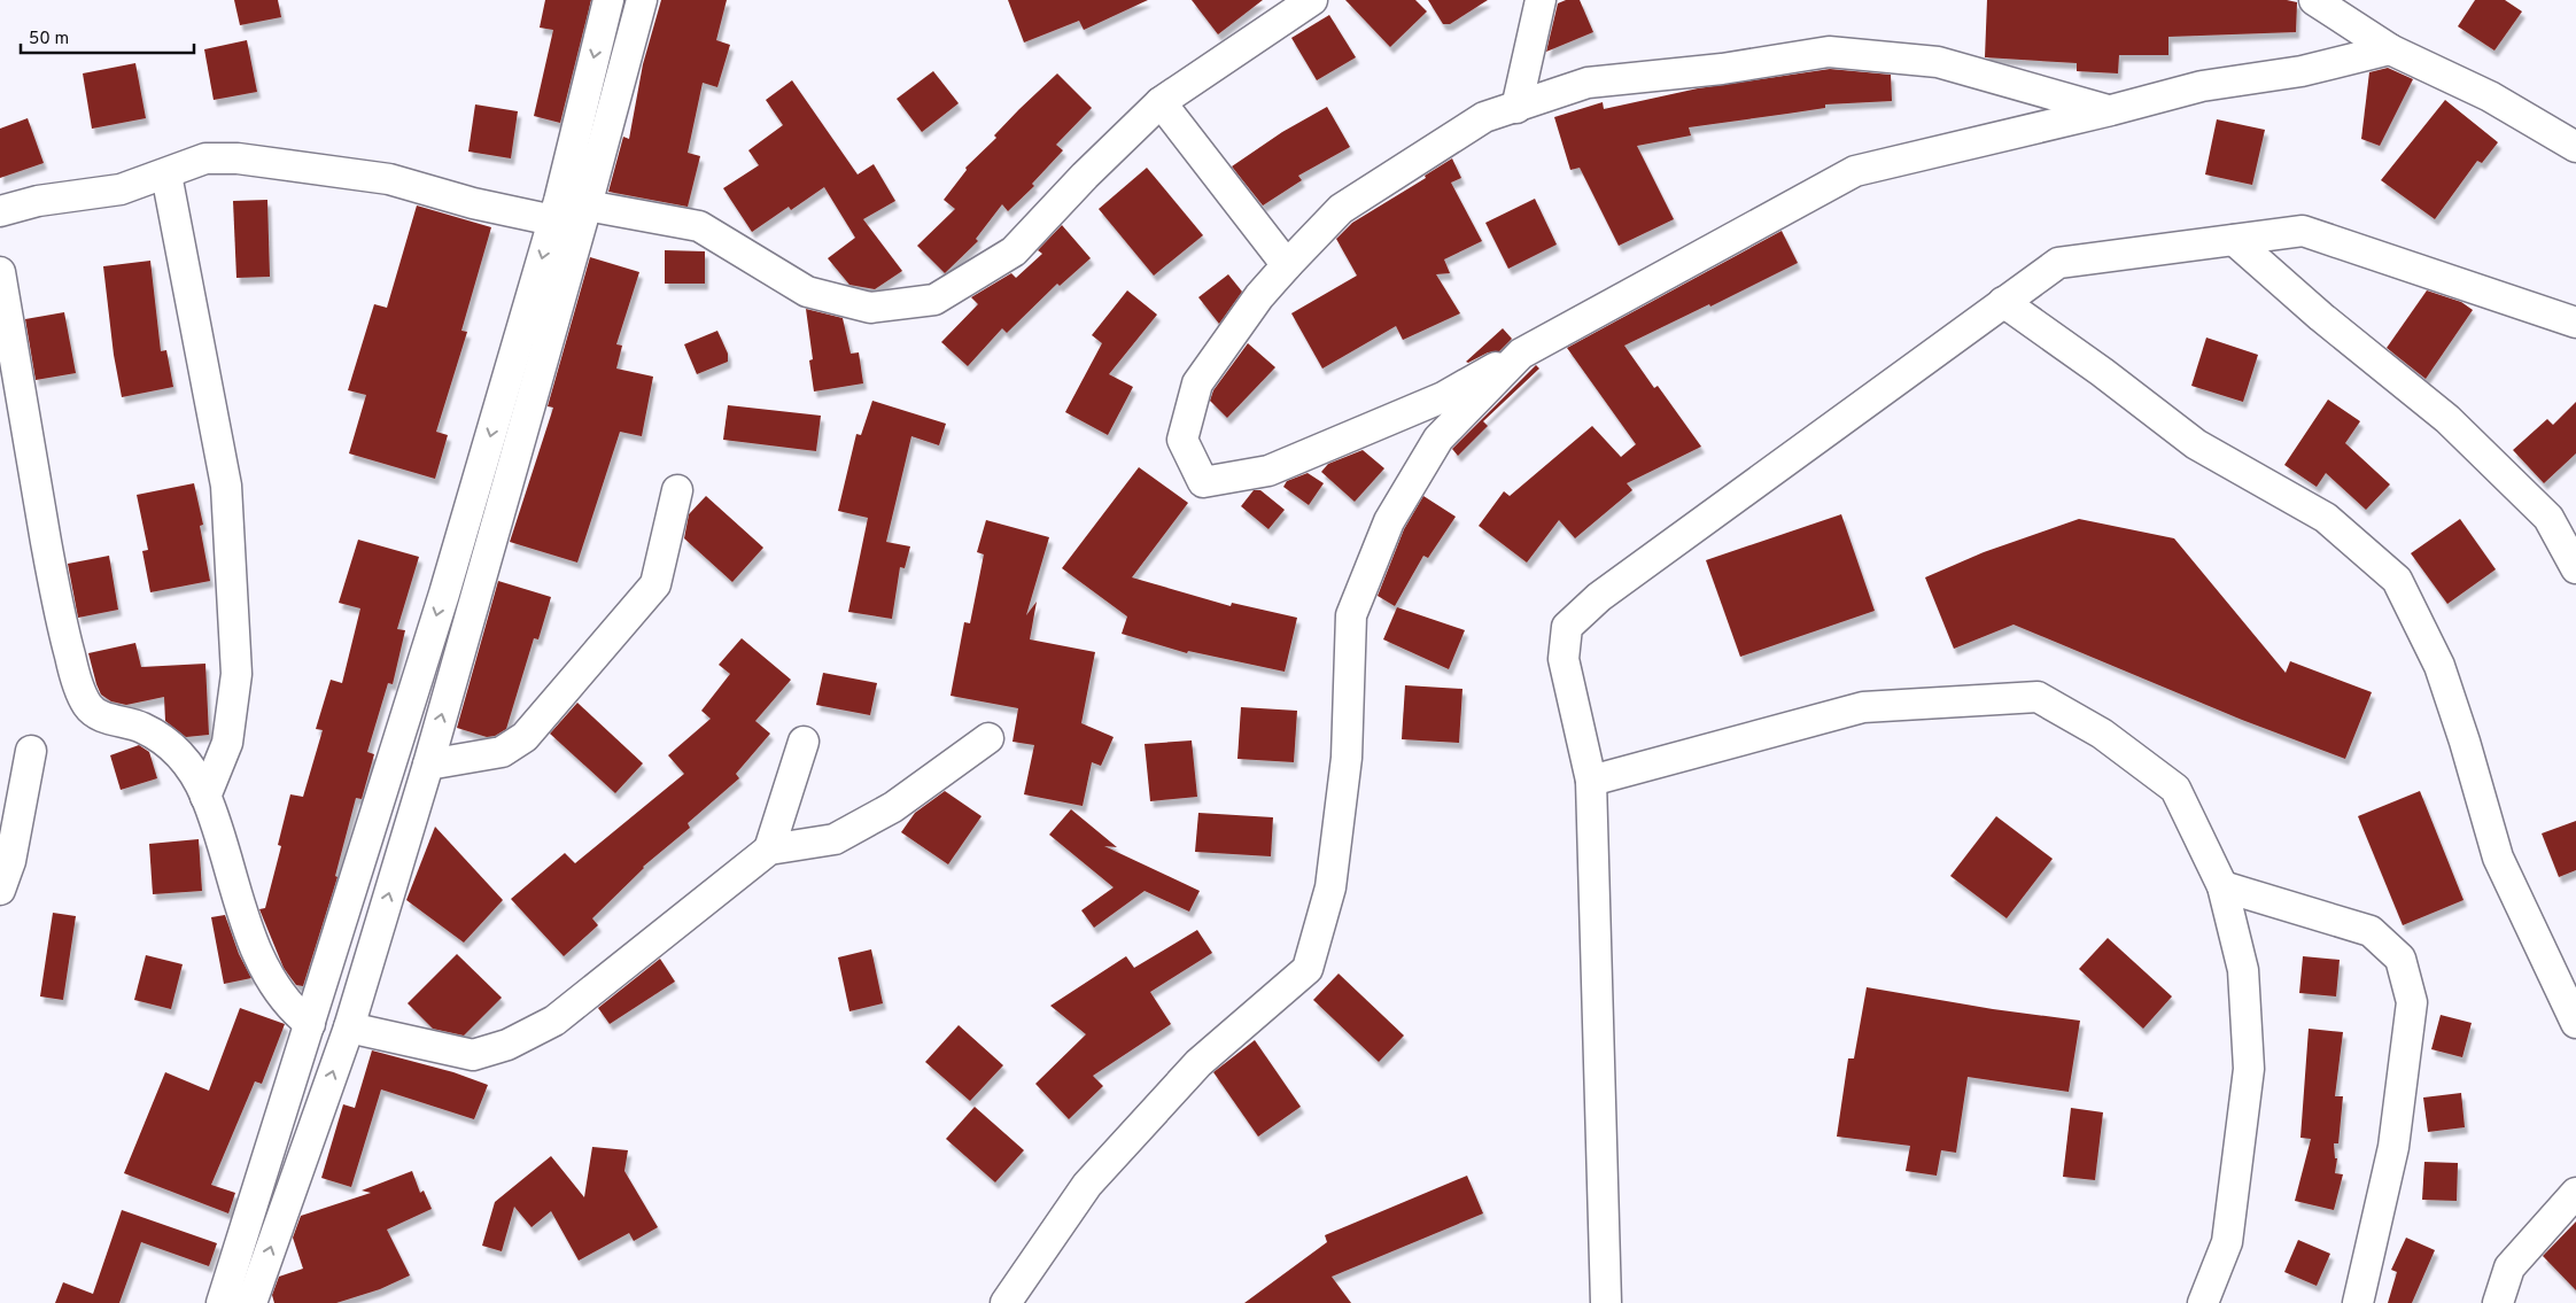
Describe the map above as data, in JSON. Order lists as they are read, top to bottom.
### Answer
{
  "scale_bar": "50 m"
}
